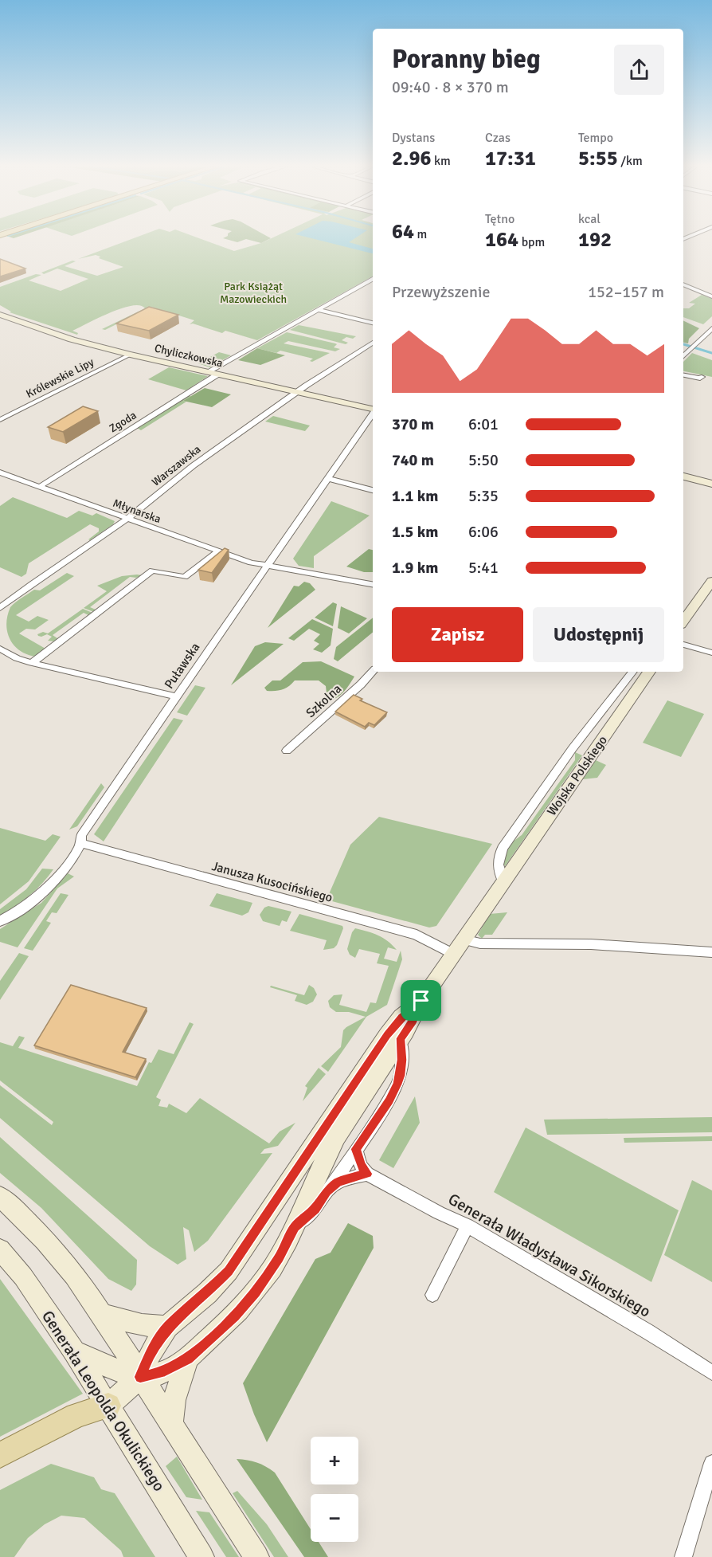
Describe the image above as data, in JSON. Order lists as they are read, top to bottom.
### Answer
{
  "streets": {
    "street": [
      "Chyliczkowska",
      "Królewskie Lipy",
      "Zgoda",
      "Warszawska",
      "Młynarska",
      "Puławska",
      "Szkolna",
      "Wojska Polskiego",
      "Janusza Kusocińskiego",
      "Generała Władysława Sikorskiego",
      "Generała Leopolda Okulickiego"
    ]
  },
  "crossings": [
    ["Chyliczkowska", "Królewskie Lipy"],
    ["Chyliczkowska", "Zgoda"],
    ["Chyliczkowska", "Warszawska"],
    ["Zgoda", "Młynarska"],
    ["Warszawska", "Młynarska"],
    ["Młynarska", "Puławska"],
    ["Puławska", "Janusza Kusocińskiego"],
    ["Wojska Polskiego", "Janusza Kusocińskiego"]
  ],
  "parks": ["Park Książąt Mazowieckich"],
  "page": {
    "heading": ["Poranny bieg", "09:40 · 8 × 370 m"],
    "stats": [
      ["Dystans", "2.96 km"],
      ["Czas", "17:31"],
      ["Tempo", "5:55 /km"],
      ["64 m"],
      ["Tętno", "164 bpm"],
      ["kcal", "192"]
    ],
    "chart": ["Przewyższenie", "152–157 m"],
    "list": [
      {
        "name": "370 m",
        "note": "6:01"
      },
      {
        "name": "740 m",
        "note": "5:50"
      },
      {
        "name": "1.1 km",
        "note": "5:35"
      },
      {
        "name": "1.5 km",
        "note": "6:06"
      },
      {
        "name": "1.9 km",
        "note": "5:41"
      }
    ],
    "buttons": ["Zapisz", "Udostępnij"],
    "map_buttons": ["+", "−"]
  }
}
